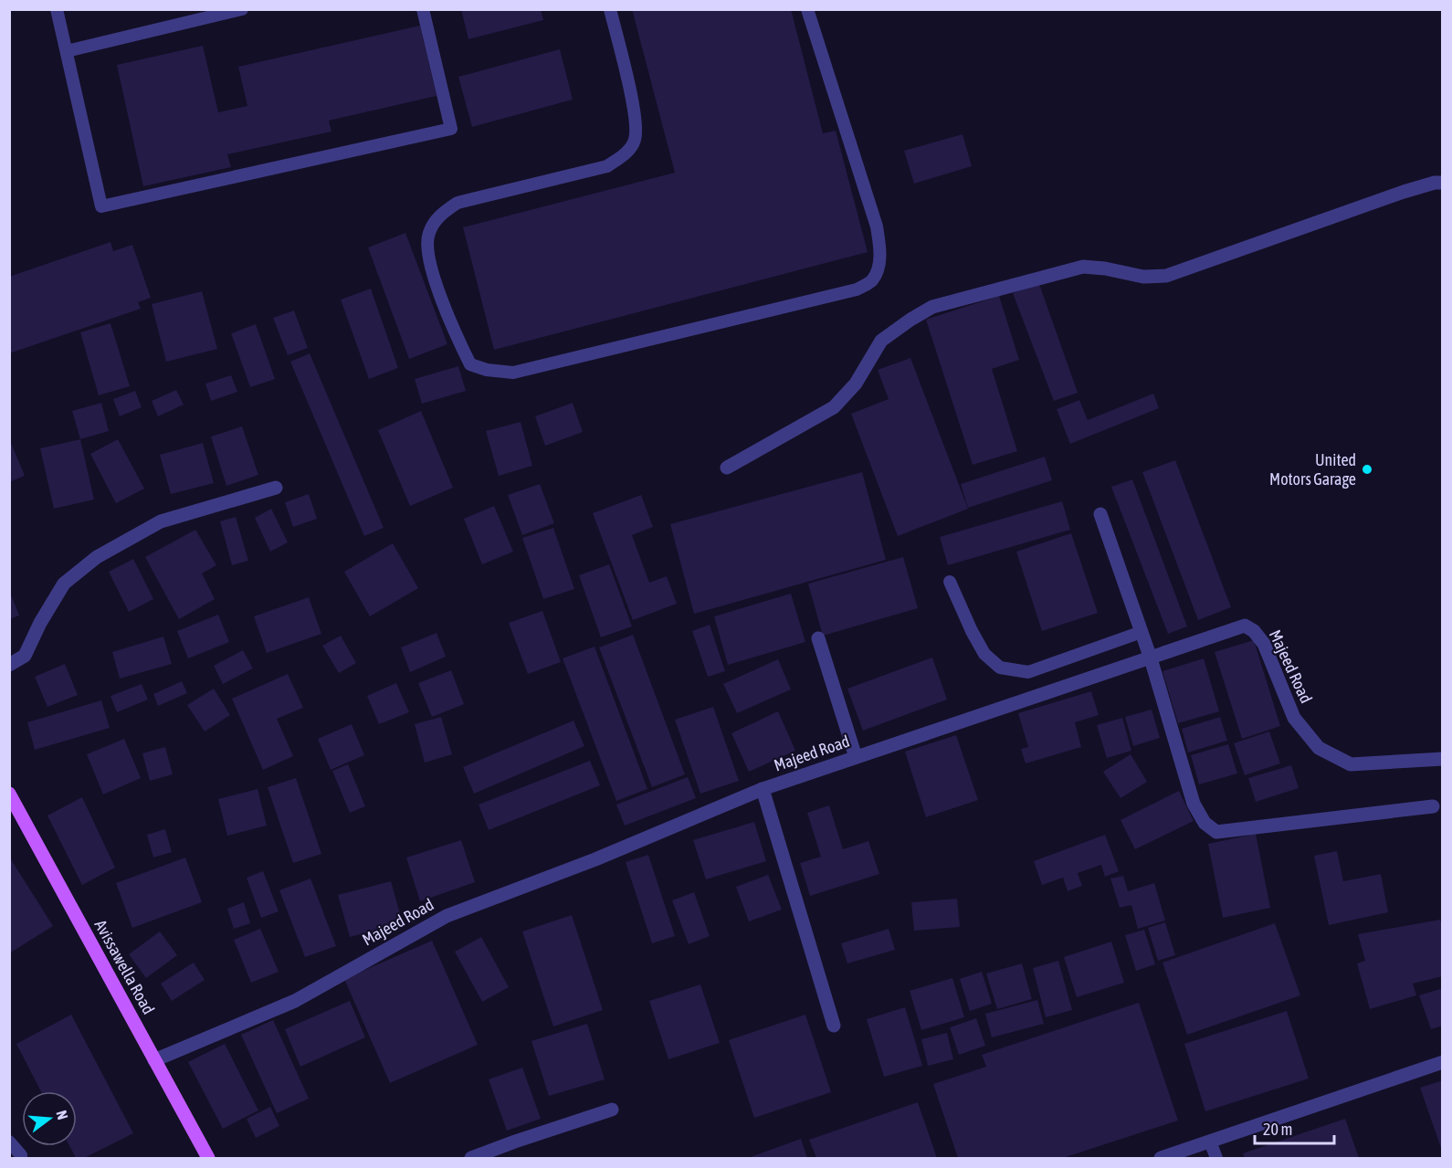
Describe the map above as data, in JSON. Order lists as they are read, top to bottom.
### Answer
{
  "streets": {
    "main road": ["Avissawella Road"],
    "street": ["Majeed Road"]
  },
  "crossings": [
    ["Majeed Road", "Avissawella Road"]
  ],
  "places": ["United Motors Garage"],
  "scale_bar": "20 m",
  "north": "right"
}
